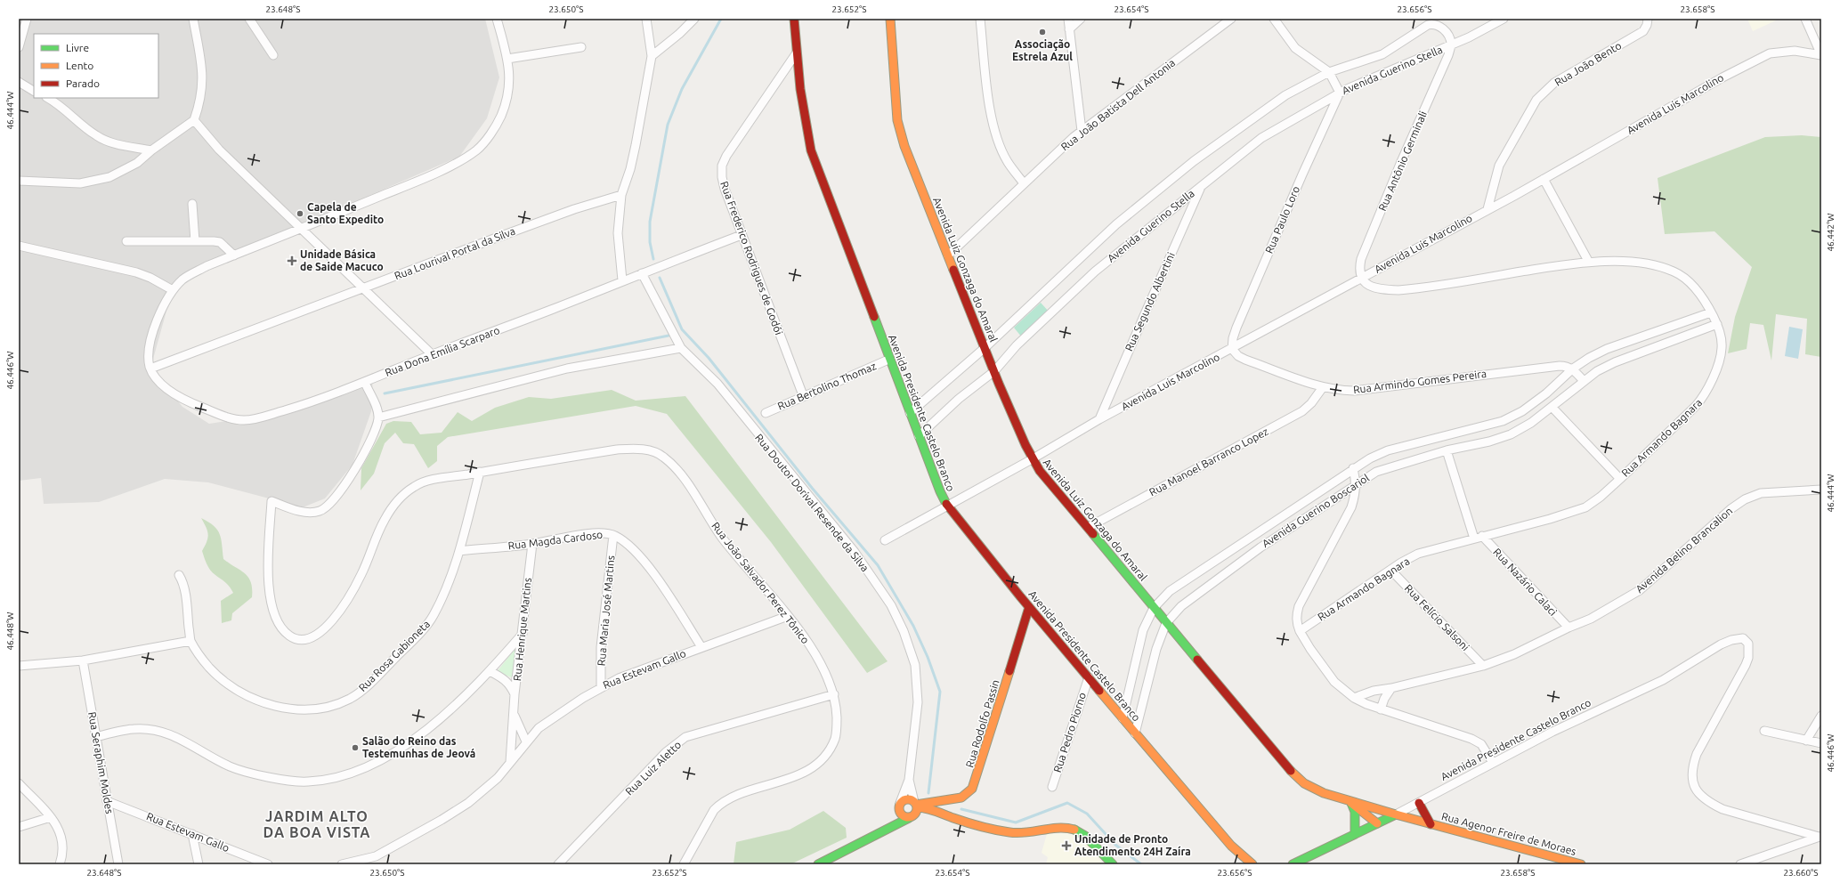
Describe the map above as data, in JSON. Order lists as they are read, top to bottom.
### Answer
{
  "streets": {
    "street": [
      "Rua João Bento",
      "Avenida Guerino Stella",
      "Avenida Luis Marcolino",
      "Rua João Batista Dell Antonia",
      "Rua Antônio Germinali",
      "Rua Paulo Loro",
      "Rua Lourival Portal da Silva",
      "Rua Frederico Rodrigues de Godói",
      "Avenida Luiz Gonzaga do Amaral",
      "Rua Segundo Albertini",
      "Rua Dona Emília Scarparo",
      "Rua Armindo Gomes Pereira",
      "Rua Bertolino Thomaz",
      "Avenida Presidente Castelo Branco",
      "Rua Armando Bagnara",
      "Rua Manoel Barranco Lopez",
      "Rua Doutor Dorival Resende da Silva",
      "Avenida Guerino Boscariol",
      "Rua Magda Cardoso",
      "Avenida Belino Brancalion",
      "Rua Nazário Calaci",
      "Rua João Salvador Perez Tônico",
      "Rua Maria José Martins",
      "Rua Felício Salsoni",
      "Rua Henrique Martins",
      "Rua Rosa Gabioneta",
      "Rua Estevam Gallo",
      "Rua Rodolfo Passin",
      "Rua Pedro Piorno",
      "Rua Seraphim Moldes",
      "Rua Luiz Aletto",
      "Rua Agenor Freire de Moraes"
    ]
  },
  "crossings": [
    ["Rua João Bento", "Avenida Luis Marcolino"],
    ["Avenida Guerino Stella", "Rua Antônio Germinali"],
    ["Avenida Guerino Stella", "Rua Paulo Loro"],
    ["Avenida Guerino Stella", "Avenida Luiz Gonzaga do Amaral"],
    ["Avenida Guerino Stella", "Rua Segundo Albertini"],
    ["Avenida Guerino Stella", "Avenida Presidente Castelo Branco"],
    ["Avenida Luis Marcolino", "Rua Antônio Germinali"],
    ["Avenida Luis Marcolino", "Rua Paulo Loro"],
    ["Avenida Luis Marcolino", "Avenida Luiz Gonzaga do Amaral"],
    ["Avenida Luis Marcolino", "Rua Segundo Albertini"],
    ["Avenida Luis Marcolino", "Rua Armindo Gomes Pereira"],
    ["Avenida Luis Marcolino", "Avenida Presidente Castelo Branco"],
    ["Avenida Luis Marcolino", "Rua Armando Bagnara"],
    ["Rua João Batista Dell Antonia", "Avenida Luiz Gonzaga do Amaral"],
    ["Rua Antônio Germinali", "Rua Armando Bagnara"],
    ["Rua Paulo Loro", "Rua Armindo Gomes Pereira"],
    ["Rua Lourival Portal da Silva", "Rua Dona Emília Scarparo"],
    ["Rua Frederico Rodrigues de Godói", "Rua Dona Emília Scarparo"],
    ["Rua Frederico Rodrigues de Godói", "Rua Bertolino Thomaz"],
    ["Rua Frederico Rodrigues de Godói", "Avenida Presidente Castelo Branco"],
    ["Avenida Luiz Gonzaga do Amaral", "Avenida Presidente Castelo Branco"],
    ["Avenida Luiz Gonzaga do Amaral", "Rua Manoel Barranco Lopez"],
    ["Avenida Luiz Gonzaga do Amaral", "Avenida Guerino Boscariol"],
    ["Avenida Luiz Gonzaga do Amaral", "Rua Agenor Freire de Moraes"],
    ["Rua Dona Emília Scarparo", "Rua Doutor Dorival Resende da Silva"],
    ["Rua Armindo Gomes Pereira", "Rua Manoel Barranco Lopez"],
    ["Rua Armindo Gomes Pereira", "Avenida Guerino Boscariol"],
    ["Rua Bertolino Thomaz", "Avenida Presidente Castelo Branco"],
    ["Avenida Presidente Castelo Branco", "Avenida Guerino Boscariol"],
    ["Avenida Presidente Castelo Branco", "Rua Rodolfo Passin"],
    ["Avenida Presidente Castelo Branco", "Rua Pedro Piorno"],
    ["Avenida Presidente Castelo Branco", "Rua Agenor Freire de Moraes"],
    ["Rua Armando Bagnara", "Rua Nazário Calaci"],
    ["Rua Armando Bagnara", "Rua Felício Salsoni"],
    ["Rua Doutor Dorival Resende da Silva", "Rua Rodolfo Passin"],
    ["Rua Magda Cardoso", "Rua Maria José Martins"],
    ["Rua Magda Cardoso", "Rua Henrique Martins"],
    ["Rua Magda Cardoso", "Rua Rosa Gabioneta"],
    ["Rua Magda Cardoso", "Rua Estevam Gallo"],
    ["Avenida Belino Brancalion", "Rua Nazário Calaci"],
    ["Avenida Belino Brancalion", "Rua Felício Salsoni"],
    ["Rua João Salvador Perez Tônico", "Rua Rosa Gabioneta"],
    ["Rua João Salvador Perez Tônico", "Rua Estevam Gallo"],
    ["Rua João Salvador Perez Tônico", "Rua Luiz Aletto"],
    ["Rua Maria José Martins", "Rua Estevam Gallo"],
    ["Rua Henrique Martins", "Rua Estevam Gallo"],
    ["Rua Estevam Gallo", "Rua Seraphim Moldes"]
  ],
  "districts": ["JARDIM ALTO DA BOA VISTA"],
  "places": {
    "other": ["Associação Estrela Azul", "Capela de Santo Expedito", "Salão do Reino das Testemunhas de Jeová"],
    "health": ["Unidade Básica de Saide Macuco", "Unidade de Pronto Atendimento 24H Zaíra"]
  },
  "legend": ["Livre", "Lento", "Parado"],
  "coordinates": [
    "23.648°S",
    "23.650°S",
    "23.652°S",
    "23.654°S",
    "23.656°S",
    "23.658°S",
    "46.444°W",
    "46.442°W",
    "46.446°W",
    "46.448°W",
    "23.660°S"
  ]
}
